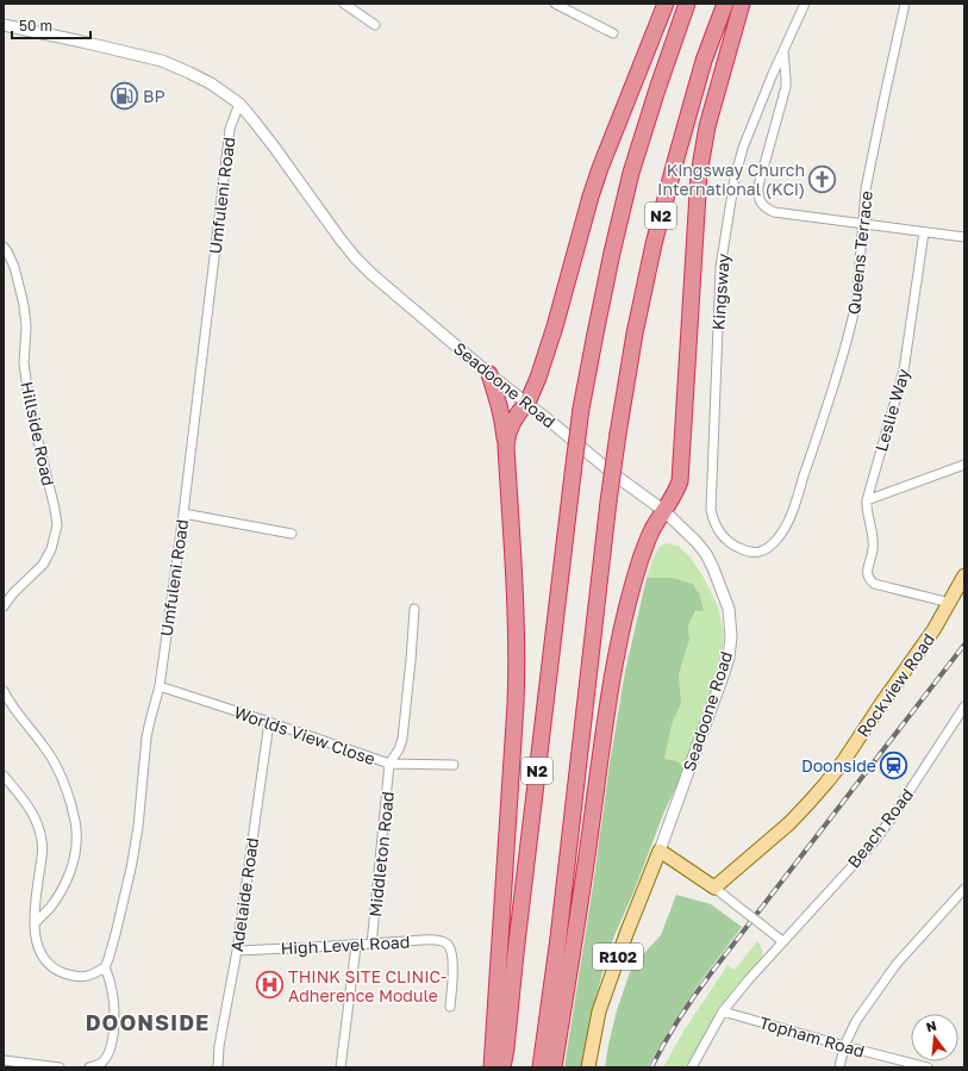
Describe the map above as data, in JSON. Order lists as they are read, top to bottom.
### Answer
{
  "streets": {
    "highway": ["N2"],
    "main road": ["Rockview Road", "R102"],
    "street": [
      "Umfuleni Road",
      "Queens Terrace",
      "Kingsway",
      "Seadoone Road",
      "Leslie Way",
      "Hillside Road",
      "Worlds View Close",
      "Beach Road",
      "Middleton Road",
      "Adelaide Road",
      "High Level Road",
      "Topham Road"
    ]
  },
  "crossings": [
    ["Umfuleni Road", "Seadoone Road"],
    ["Umfuleni Road", "Worlds View Close"],
    ["Queens Terrace", "Kingsway"],
    ["Seadoone Road", "R102"],
    ["Leslie Way", "Rockview Road"],
    ["Worlds View Close", "Middleton Road"],
    ["Worlds View Close", "Adelaide Road"],
    ["Beach Road", "Topham Road"],
    ["Middleton Road", "High Level Road"],
    ["Adelaide Road", "High Level Road"]
  ],
  "districts": ["DOONSIDE"],
  "places": {
    "fuel station": ["BP"],
    "church": ["Kingsway Church International (KCi)"],
    "station": ["Doonside"],
    "hospital": ["THINK SITE CLINIC- Adherence Module"]
  },
  "scale_bar": "50 m",
  "north": "top"
}
